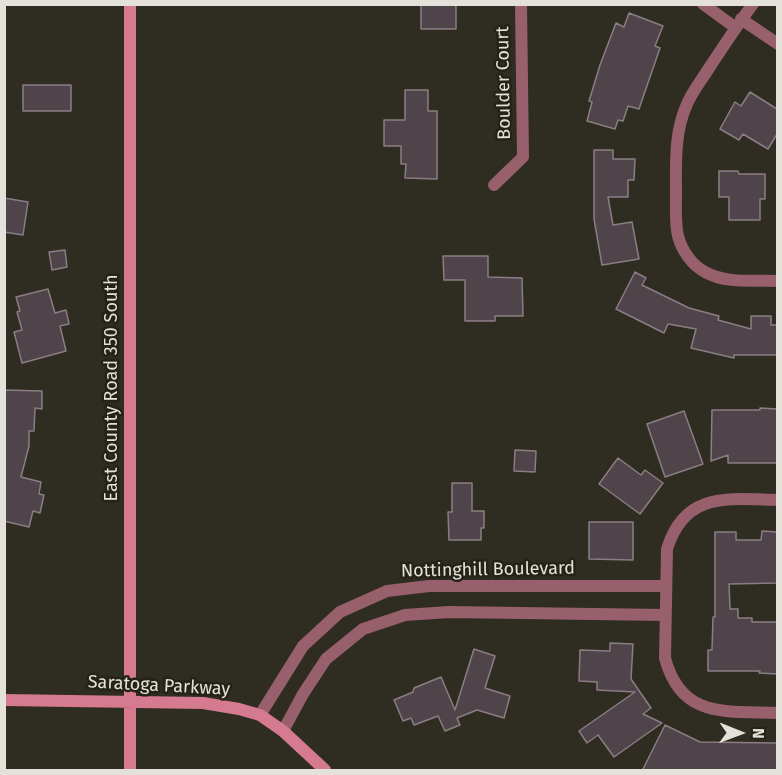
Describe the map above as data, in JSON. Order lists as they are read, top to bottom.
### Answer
{
  "streets": {
    "street": [
      "Boulder Court",
      "East County Road 350 South",
      "Nottinghill Boulevard",
      "Saratoga Parkway"
    ]
  },
  "crossings": [
    ["East County Road 350 South", "Saratoga Parkway"],
    ["Nottinghill Boulevard", "Saratoga Parkway"]
  ],
  "north": "right"
}
